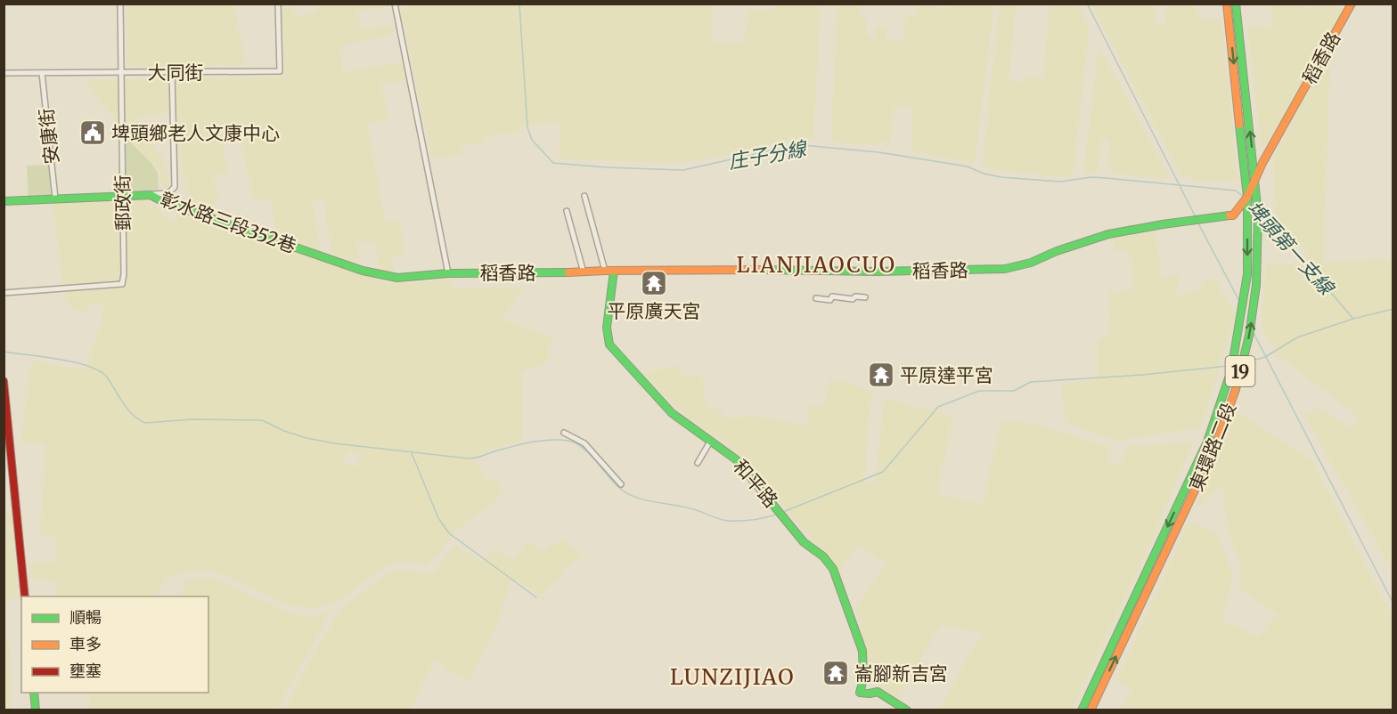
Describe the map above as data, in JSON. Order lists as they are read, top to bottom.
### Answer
{
  "streets": {
    "street": [
      "稻香路",
      "大同街",
      "安康街",
      "郵政街",
      "彰水路三段352巷",
      "19",
      "東環路二段",
      "和平路"
    ]
  },
  "crossings": [
    ["稻香路", "彰水路三段352巷"],
    ["稻香路", "東環路二段"],
    ["稻香路", "和平路"],
    ["大同街", "安康街"],
    ["大同街", "郵政街"],
    ["安康街", "彰水路三段352巷"],
    ["郵政街", "彰水路三段352巷"]
  ],
  "districts": ["LIANJIAOCUO", "LUNZIJIAO"],
  "water": ["庄子分線", "埤頭第一支線"],
  "places": {
    "public building": ["埤頭鄉老人文康中心"],
    "temple": ["平原廣天宮", "平原達平宮", "崙腳新吉宮"]
  },
  "legend": ["順暢", "車多", "壅塞"]
}
